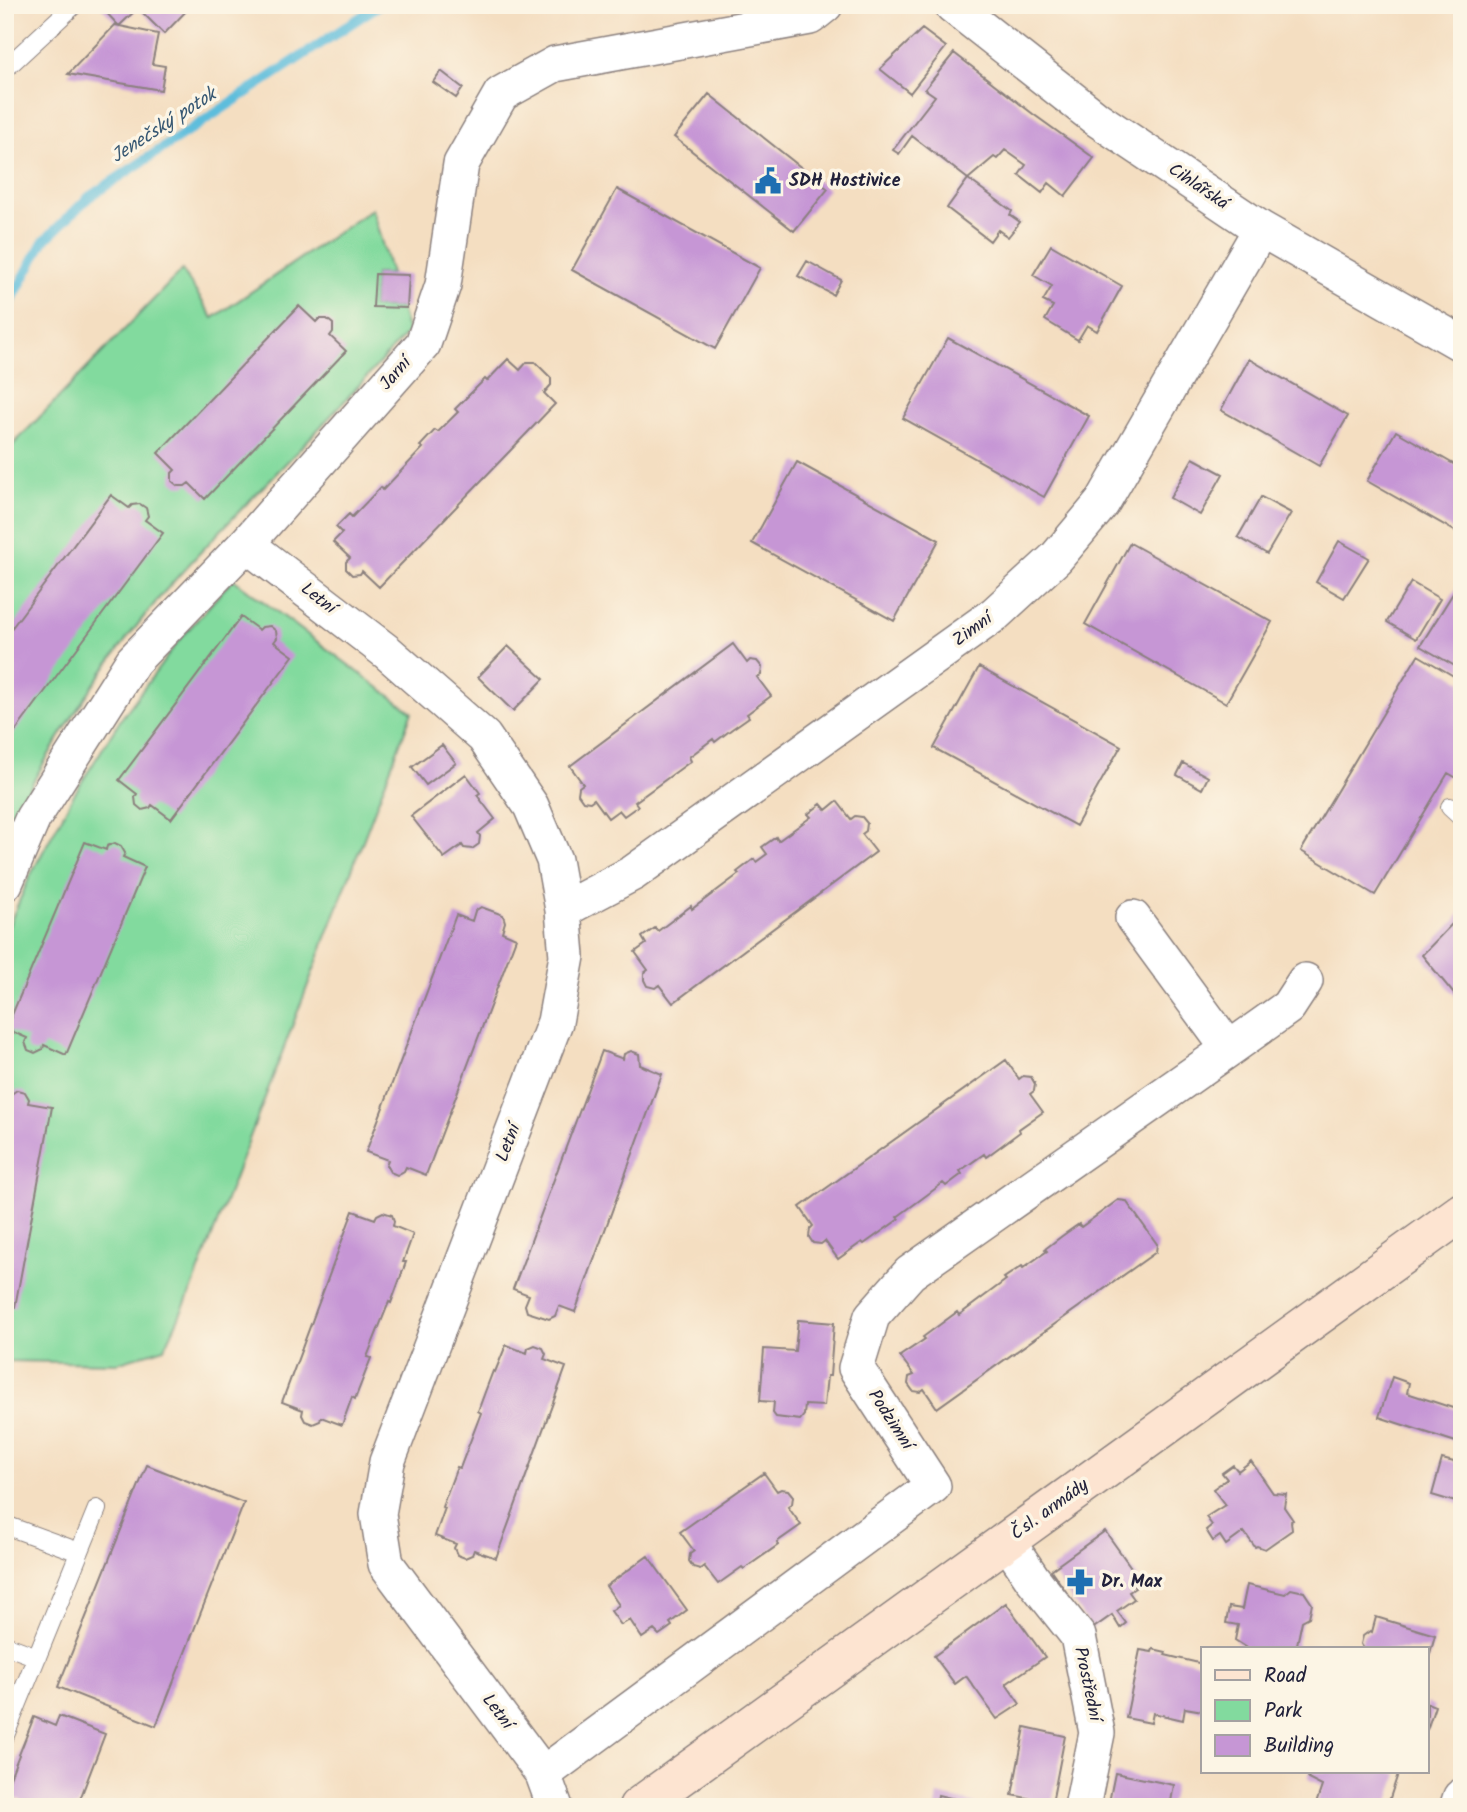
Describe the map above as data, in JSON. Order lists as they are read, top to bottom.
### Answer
{
  "streets": {
    "main road": ["Čsl. armády"],
    "street": [
      "Cihlářská",
      "Jarní",
      "Letní",
      "Zimní",
      "Podzimní",
      "Prostřední"
    ]
  },
  "crossings": [
    ["Cihlářská", "Zimní"],
    ["Jarní", "Letní"],
    ["Letní", "Zimní"],
    ["Letní", "Podzimní"],
    ["Čsl. armády", "Prostřední"]
  ],
  "water": ["Jenečský potok"],
  "places": {
    "public building": ["SDH Hostivice"],
    "pharmacy": ["Dr. Max"]
  },
  "legend": ["Road", "Park", "Building"]
}
